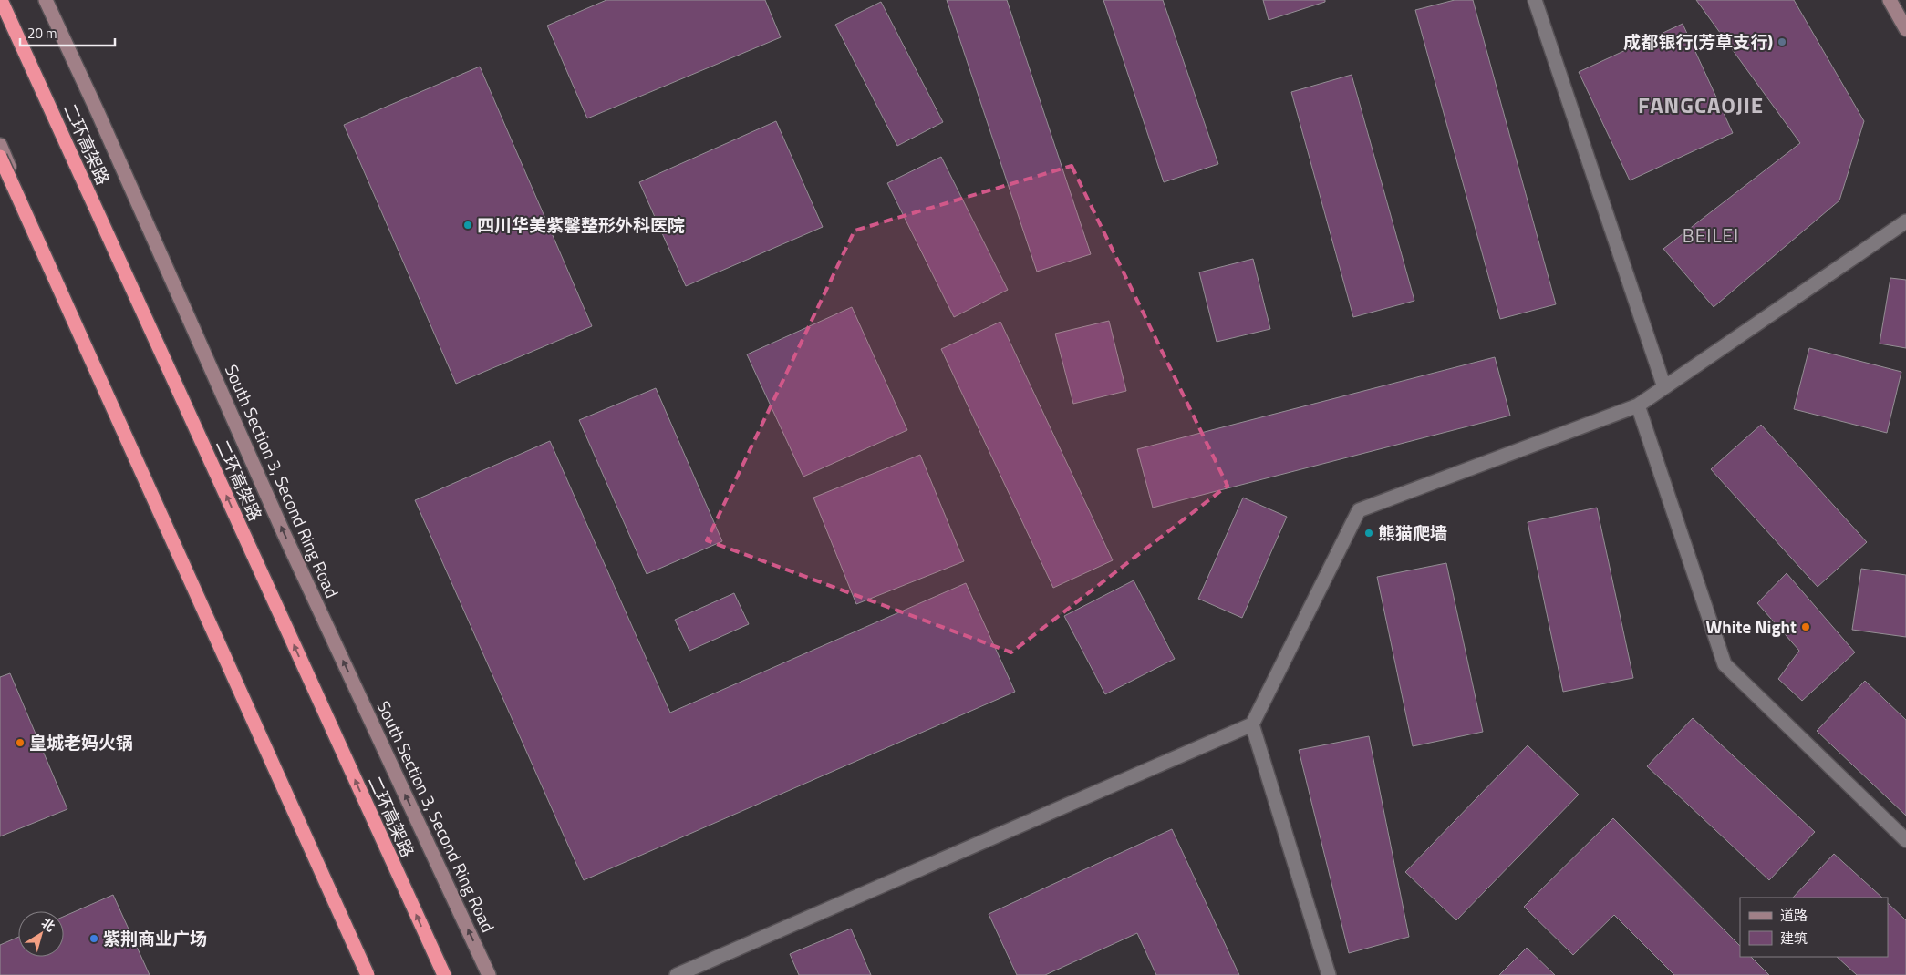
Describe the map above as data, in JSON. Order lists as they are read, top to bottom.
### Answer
{
  "streets": {
    "highway": ["二环高架路"],
    "main road": ["South Section 3, Second Ring Road"]
  },
  "districts": ["FANGCAOJIE", "BEILEI"],
  "places": [
    "成都银行(芳草支行)",
    "四川华美紫馨整形外科医院",
    "熊猫爬墙",
    "White Night",
    "皇城老妈火锅",
    "紫荆商业广场"
  ],
  "legend": ["道路", "建筑"],
  "scale_bar": "20 m",
  "north": "top right"
}
